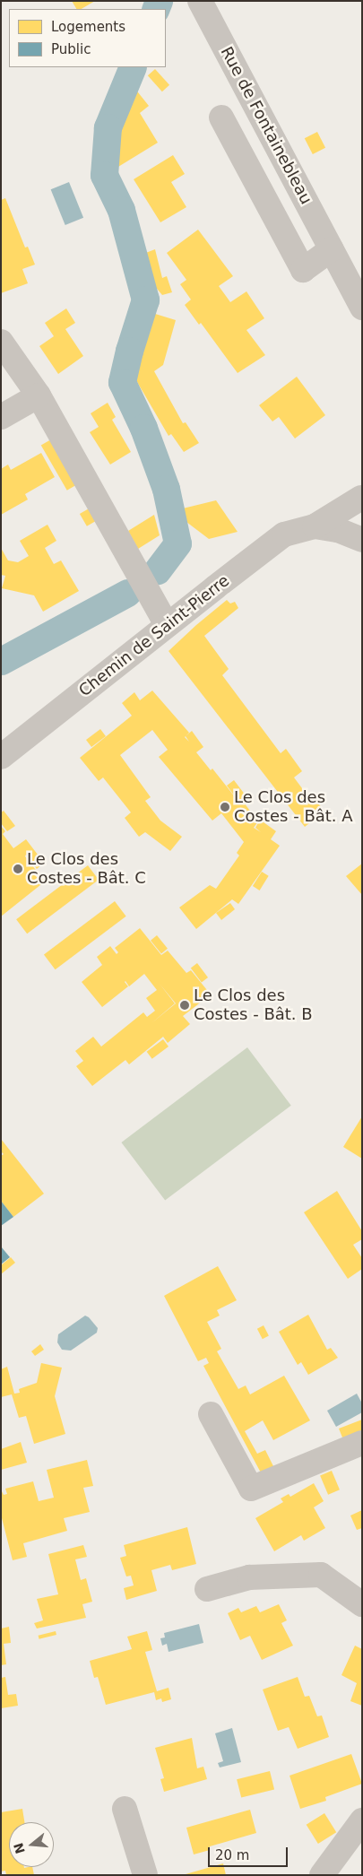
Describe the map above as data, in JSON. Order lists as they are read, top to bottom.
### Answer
{
  "streets": {
    "street": ["Rue de Fontainebleau", "Chemin de Saint-Pierre"]
  },
  "places": ["Le Clos des Costes - Bât. A", "Le Clos des Costes - Bât. C", "Le Clos des Costes - Bât. B"],
  "legend": ["Logements", "Public"],
  "scale_bar": "20 m",
  "north": "left"
}
